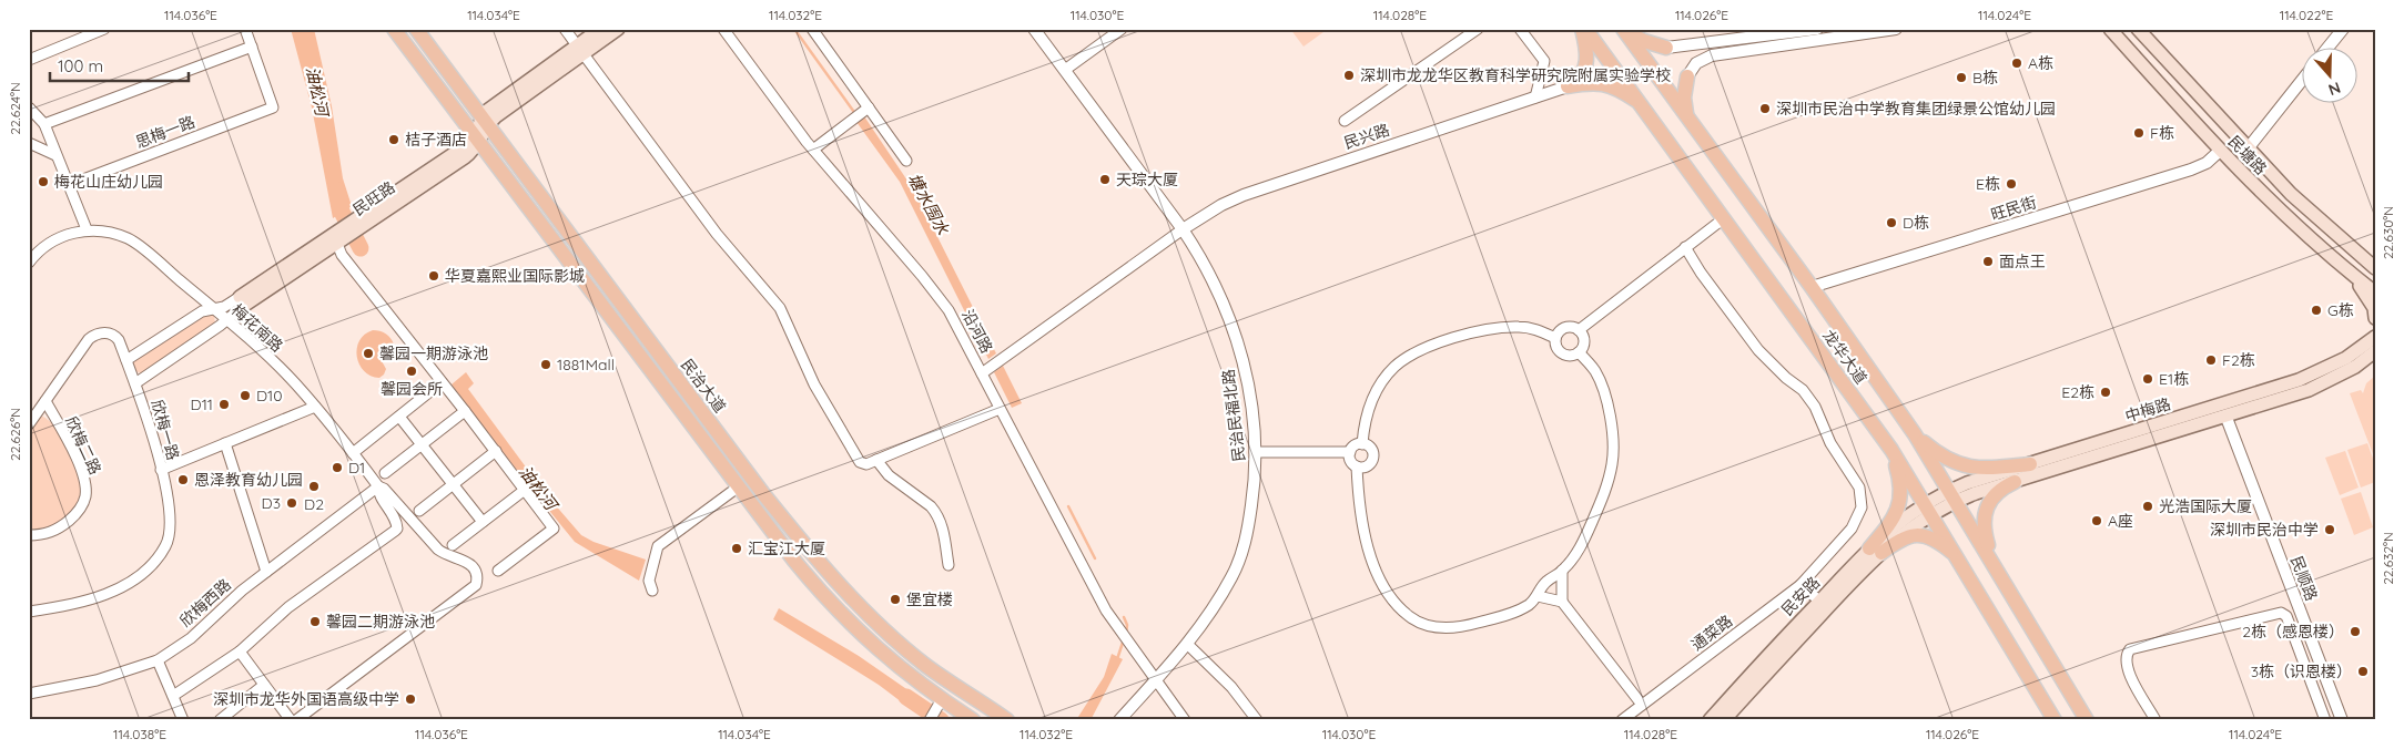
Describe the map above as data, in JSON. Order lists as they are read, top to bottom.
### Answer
{
  "streets": {
    "main road": [
      "民塘路",
      "民旺路",
      "龙华大道",
      "民治大道",
      "中梅路",
      "民安路"
    ],
    "street": [
      "思梅一路",
      "民兴路",
      "旺民街",
      "梅花南路",
      "沿河路",
      "民治民福北路",
      "欣梅一路",
      "欣梅二路",
      "民顺路",
      "欣梅西路",
      "通菜路"
    ]
  },
  "crossings": [
    ["民兴路", "民治民福北路"],
    ["民塘路", "旺民街"],
    ["民旺路", "梅花南路"],
    ["民旺路", "民治大道"],
    ["民旺路", "欣梅一路"],
    ["旺民街", "龙华大道"],
    ["梅花南路", "欣梅西路"],
    ["沿河路", "民治民福北路"],
    ["龙华大道", "中梅路"],
    ["龙华大道", "民安路"],
    ["中梅路", "民顺路"],
    ["中梅路", "民安路"],
    ["欣梅一路", "欣梅二路"]
  ],
  "water": ["油松河", "塘水围水"],
  "places": [
    "A栋",
    "深圳市龙龙华区教育科学研究院附属实验学校",
    "B栋",
    "深圳市民治中学教育集团绿景公馆幼儿园",
    "F栋",
    "桔子酒店",
    "天琮大厦",
    "梅花山庄幼儿园",
    "E栋",
    "D栋",
    "面点王",
    "华夏嘉熙业国际影城",
    "G栋",
    "馨园一期游泳池",
    "F2栋",
    "1881Mall",
    "馨园会所",
    "E1栋",
    "E2栋",
    "D10",
    "D11",
    "D1",
    "恩泽教育幼儿园",
    "D2",
    "D3",
    "光浩国际大厦",
    "A座",
    "深圳市民治中学",
    "汇宝江大厦",
    "堡宜楼",
    "馨园二期游泳池",
    "2栋（感恩楼）",
    "3栋（识恩楼）",
    "深圳市龙华外国语高级中学"
  ],
  "scale_bar": "100 m",
  "north": "bottom",
  "coordinates": [
    "114.036°E",
    "114.034°E",
    "114.032°E",
    "114.030°E",
    "114.028°E",
    "114.026°E",
    "114.024°E",
    "114.022°E",
    "22.624°N",
    "22.630°N",
    "22.626°N",
    "22.632°N",
    "114.038°E"
  ]
}
